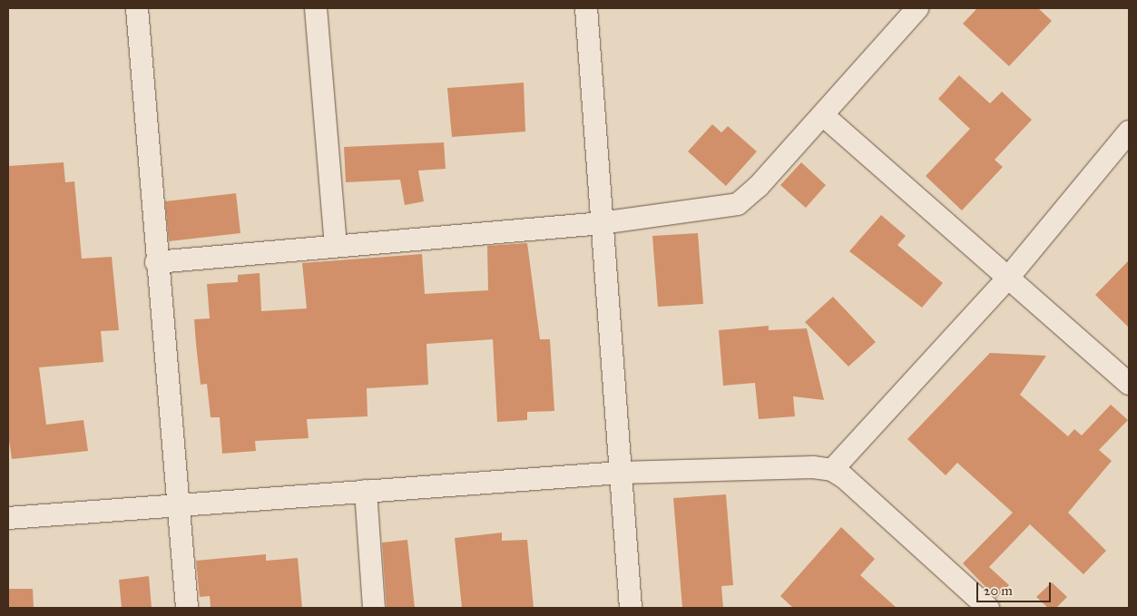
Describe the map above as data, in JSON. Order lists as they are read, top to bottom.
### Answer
{
  "scale_bar": "20 m"
}
